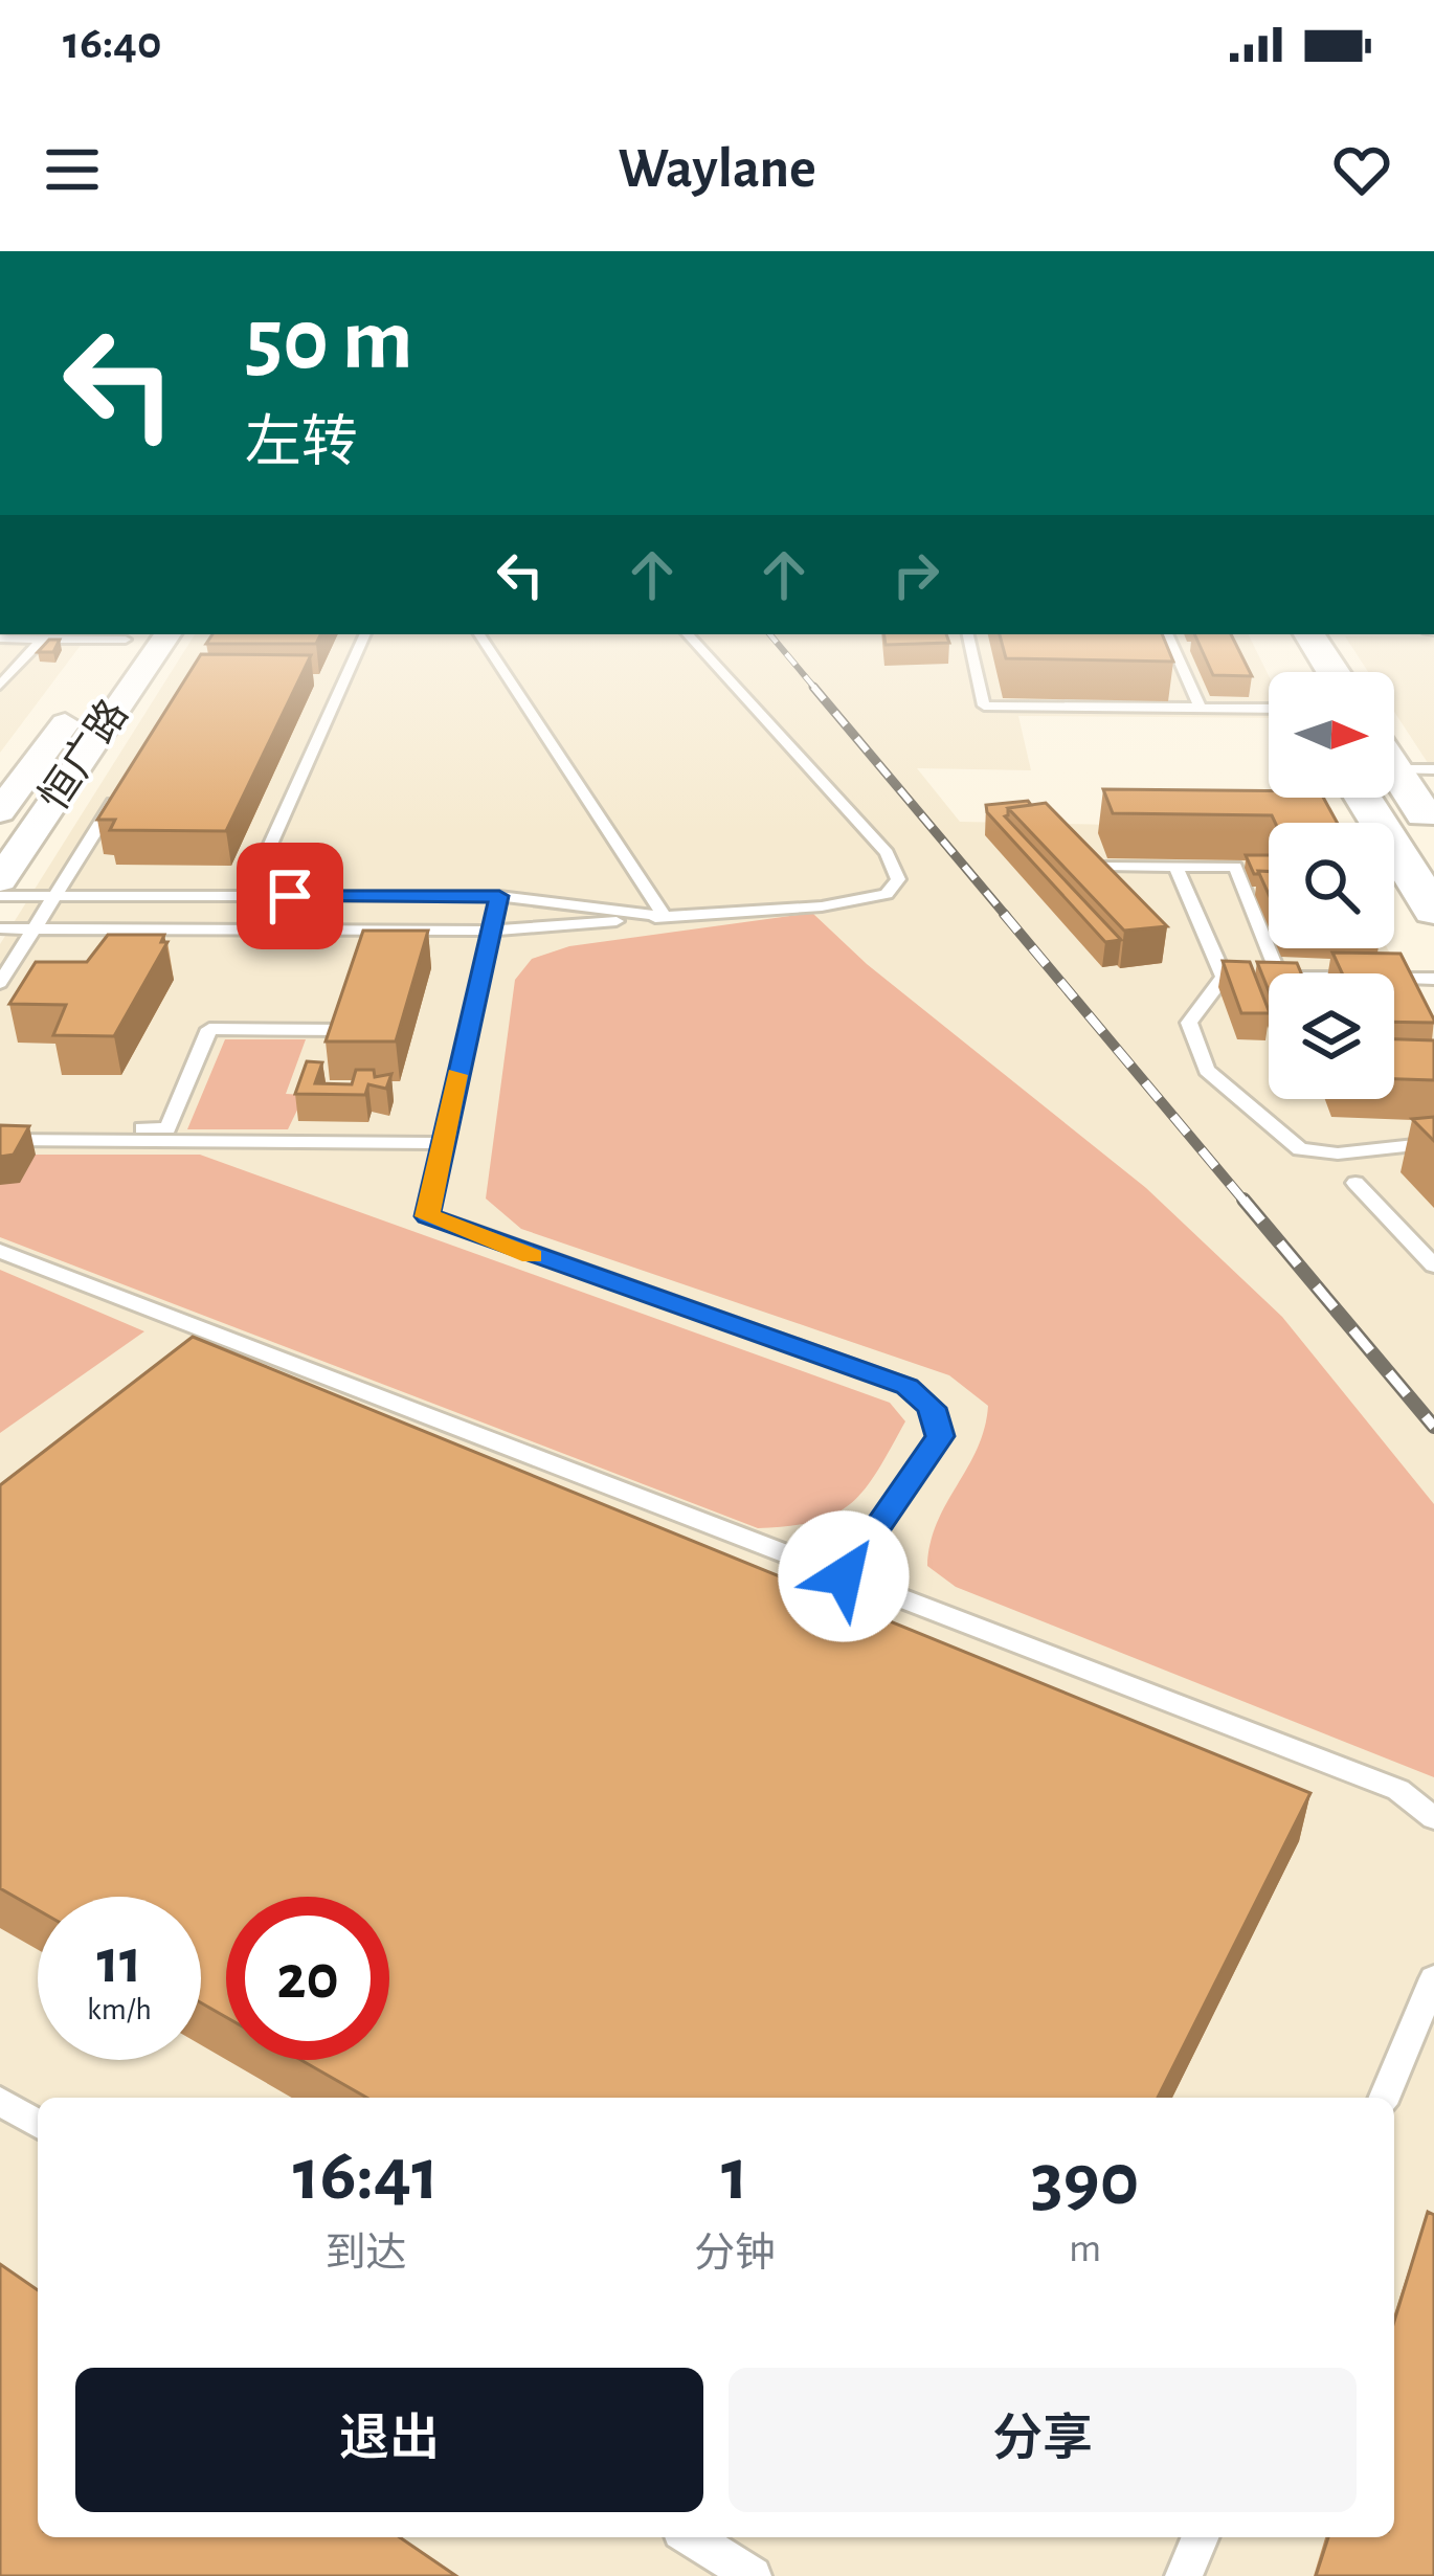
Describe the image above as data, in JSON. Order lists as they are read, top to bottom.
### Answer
{
  "streets": {
    "street": ["恒广路"]
  },
  "north": "right",
  "page": {
    "status": "16:40",
    "header": "Waylane",
    "turn": ["50 m", "左转"],
    "speed": "11 km/h",
    "limit": "20",
    "eta": [
      "16:41",
      "到达",
      "1",
      "分钟",
      "390",
      "m"
    ],
    "buttons": ["退出", "分享"]
  }
}
